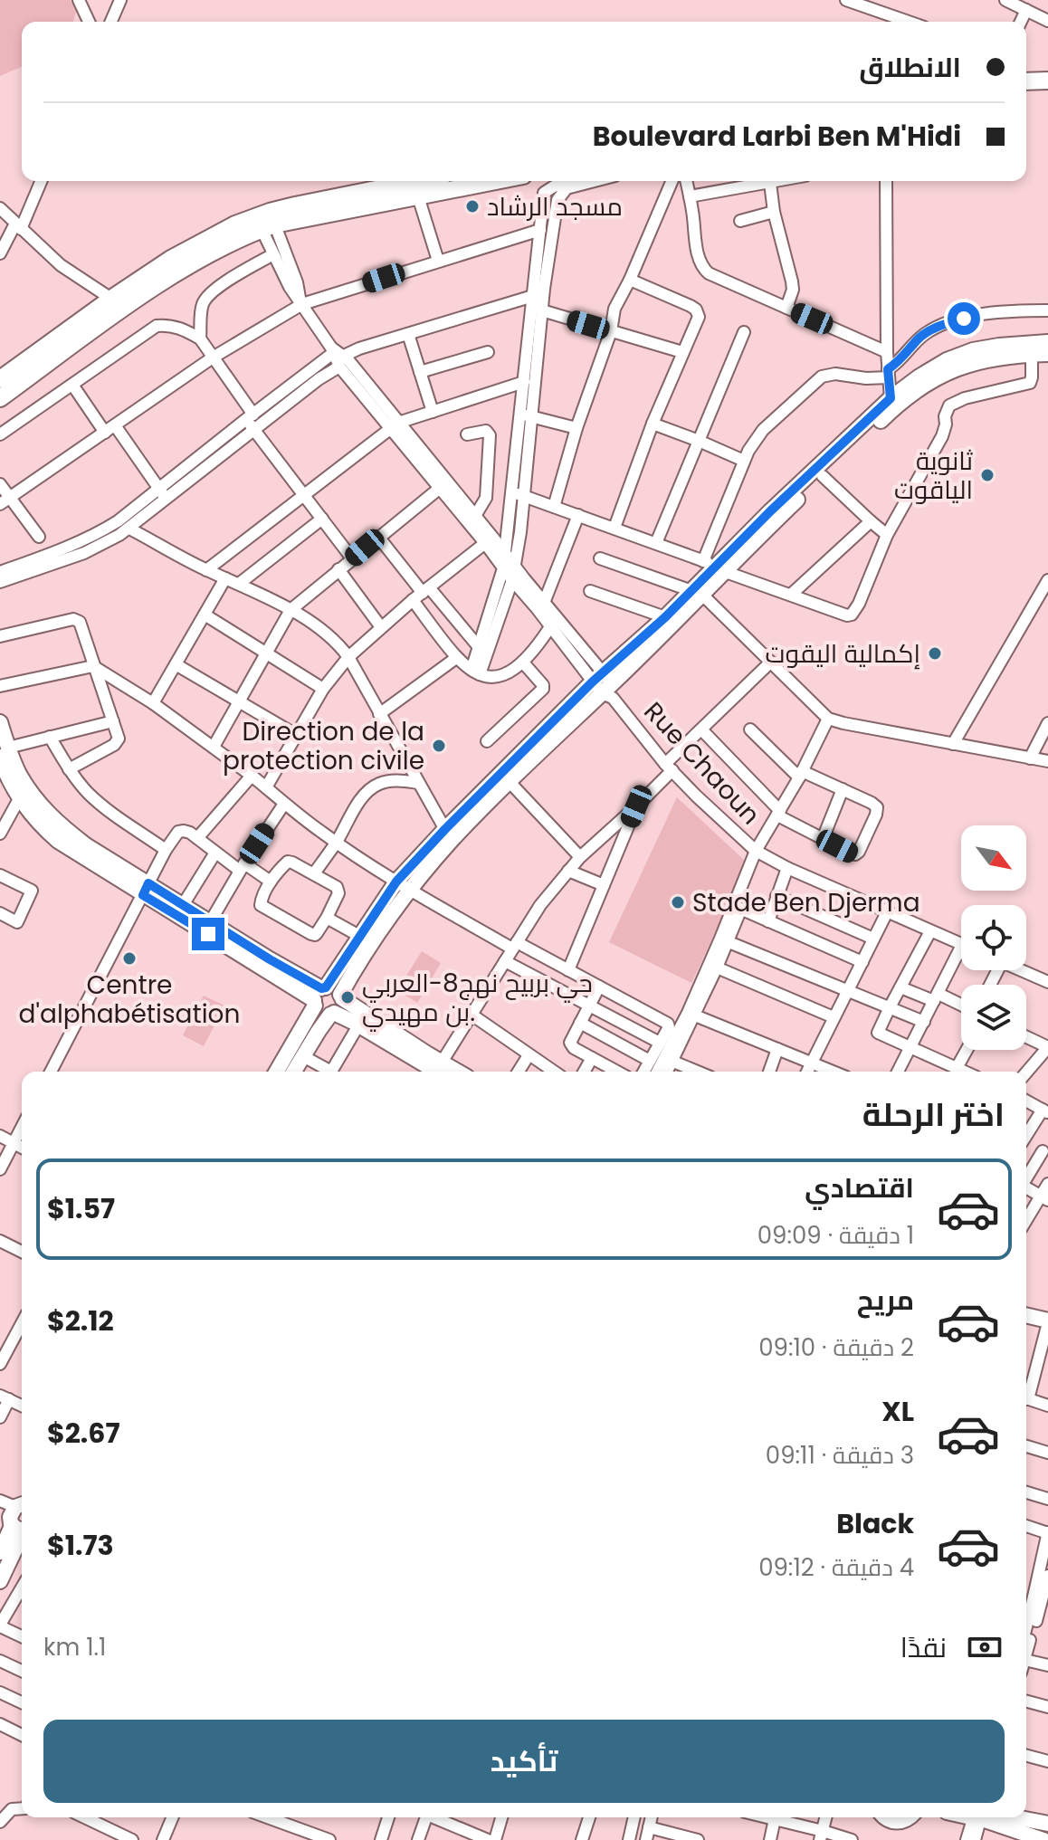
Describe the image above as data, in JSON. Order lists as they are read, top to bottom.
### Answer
{
  "streets": {
    "street": ["Rue Chaoun"]
  },
  "places": [
    "مسجد الرشاد",
    "ثانوية الياقوت",
    "إكمالية اليقوت",
    "Direction de la protection civile",
    "Stade Ben Djerma",
    "Centre d'alphabétisation",
    "حي بربيح نهج8-العربي بن مهيدي."
  ],
  "north": "bottom right",
  "page": {
    "banner": ["الانطلاق", "Boulevard Larbi Ben M'Hidi"],
    "heading": "اختر الرحلة",
    "list": [
      {
        "name": "اقتصادي",
        "note": "1 دقيقة · 09:09",
        "value": "$1.57"
      },
      {
        "name": "مريح",
        "note": "2 دقيقة · 09:10",
        "value": "$2.12"
      },
      {
        "name": "XL",
        "note": "3 دقيقة · 09:11",
        "value": "$2.67"
      },
      {
        "name": "Black",
        "note": "4 دقيقة · 09:12",
        "value": "$1.73"
      }
    ],
    "pay": ["نقدًا", "1.1 km"],
    "buttons": "تأكيد"
  }
}
